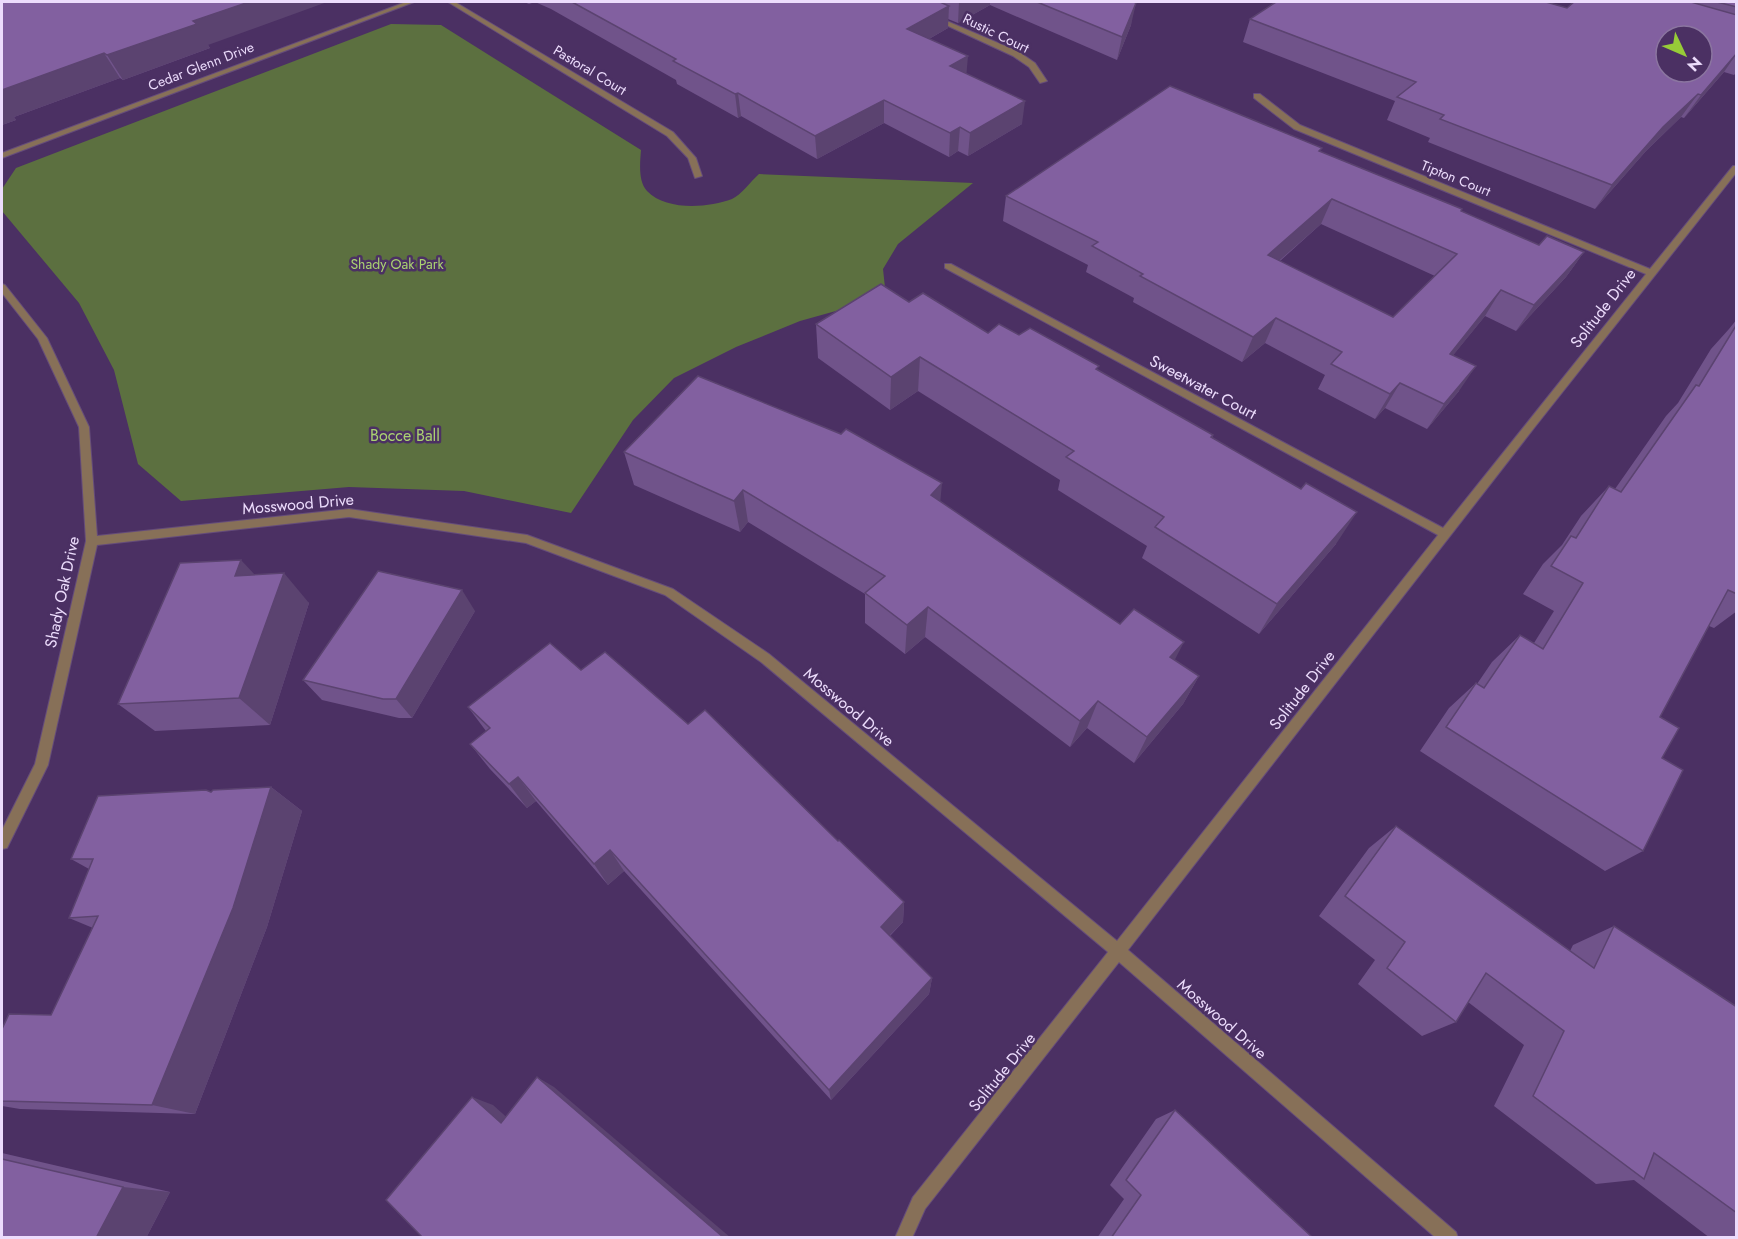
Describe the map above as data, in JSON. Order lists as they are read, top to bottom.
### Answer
{
  "streets": {
    "street": [
      "Rustic Court",
      "Cedar Glenn Drive",
      "Pastoral Court",
      "Tipton Court",
      "Solitude Drive",
      "Sweetwater Court",
      "Mosswood Drive",
      "Shady Oak Drive"
    ]
  },
  "crossings": [
    ["Tipton Court", "Solitude Drive"],
    ["Solitude Drive", "Sweetwater Court"],
    ["Solitude Drive", "Mosswood Drive"],
    ["Mosswood Drive", "Shady Oak Drive"]
  ],
  "parks": ["Shady Oak Park", "Bocce Ball"],
  "north": "bottom right"
}
